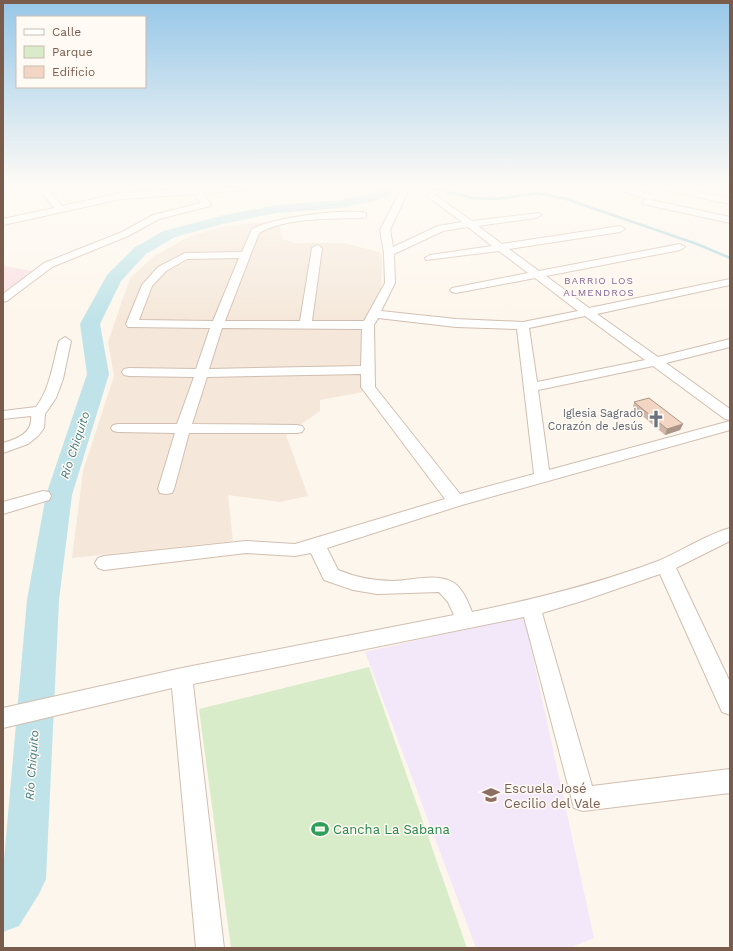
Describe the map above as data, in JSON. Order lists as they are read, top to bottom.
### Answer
{
  "districts": ["BARRIO LOS ALMENDROS"],
  "water": ["Río Chiquito"],
  "places": {
    "church": ["Iglesia Sagrado Corazón de Jesús"],
    "school or university": ["Escuela José Cecilio del Vale"],
    "sports": ["Cancha La Sabana"]
  },
  "legend": ["Calle", "Parque", "Edificio"]
}
